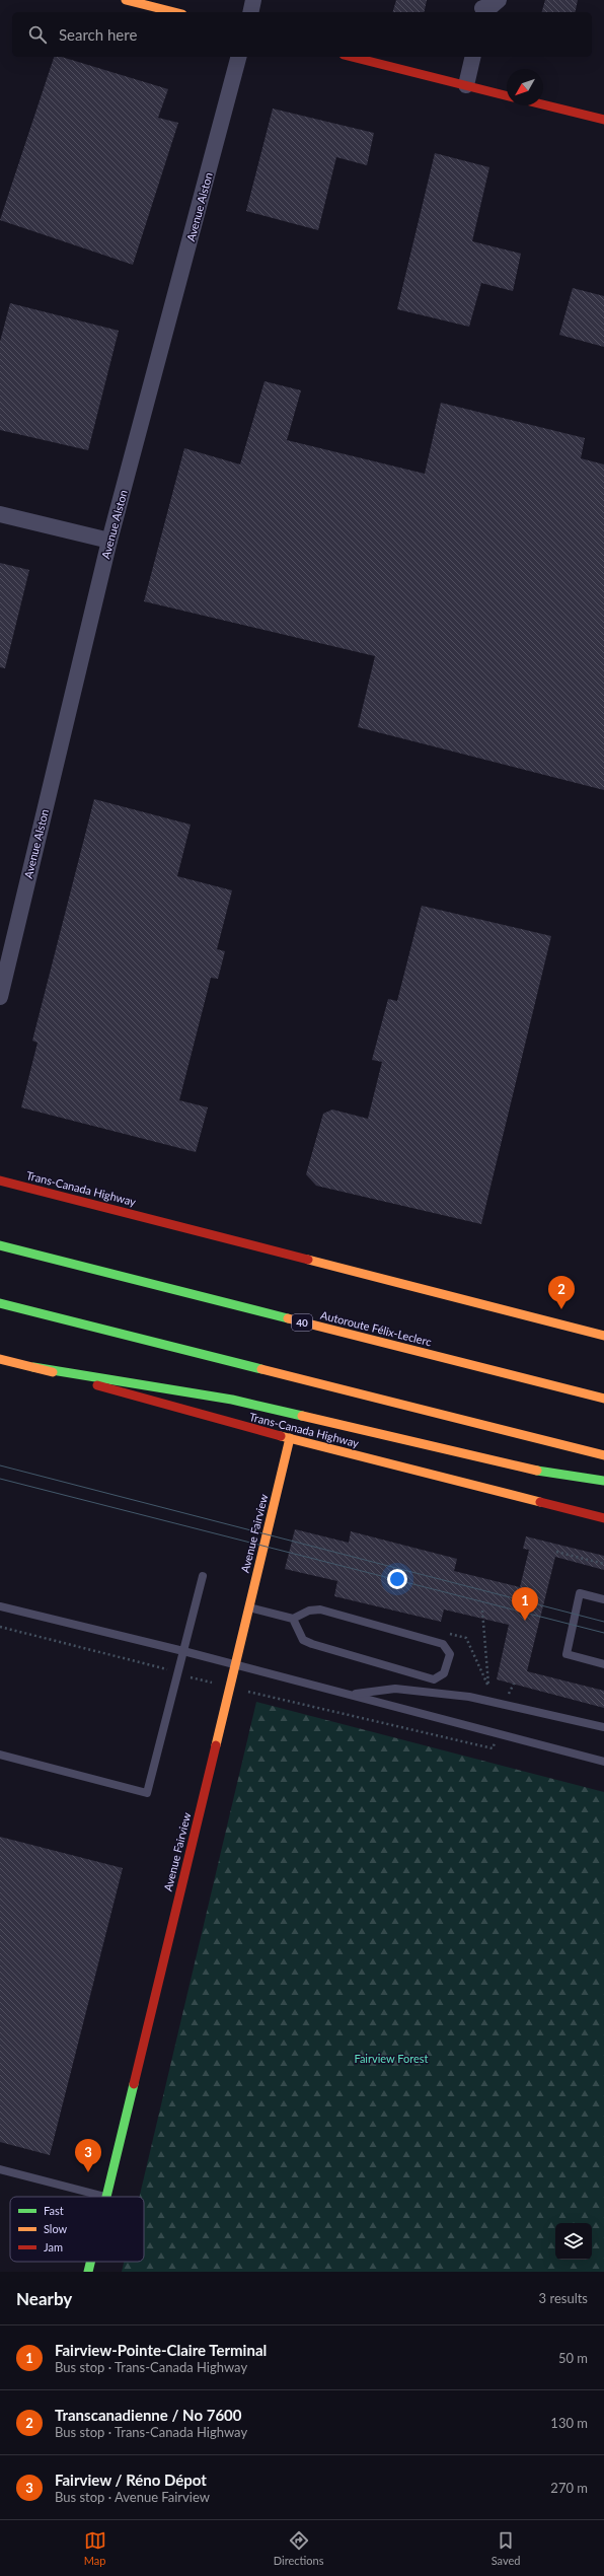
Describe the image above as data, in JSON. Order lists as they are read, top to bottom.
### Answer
{
  "streets": {
    "main road": [
      "Trans-Canada Highway",
      "40",
      "Autoroute Félix-Leclerc",
      "Avenue Fairview"
    ],
    "street": ["Avenue Alston"]
  },
  "crossings": [
    ["Trans-Canada Highway", "Avenue Fairview"]
  ],
  "parks": ["Fairview Forest"],
  "legend": ["Fast", "Slow", "Jam"],
  "north": "bottom left",
  "page": {
    "search": "Search here",
    "pins": ["2", "1", "3"],
    "heading": ["Nearby", "3 results"],
    "list": [
      {
        "mark": "1",
        "name": "Fairview-Pointe-Claire Terminal",
        "note": "Bus stop · Trans-Canada Highway",
        "value": "50 m"
      },
      {
        "mark": "2",
        "name": "Transcanadienne / No 7600",
        "note": "Bus stop · Trans-Canada Highway",
        "value": "130 m"
      },
      {
        "mark": "3",
        "name": "Fairview / Réno Dépot",
        "note": "Bus stop · Avenue Fairview",
        "value": "270 m"
      }
    ],
    "nav": ["Map", "Directions", "Saved"]
  }
}
